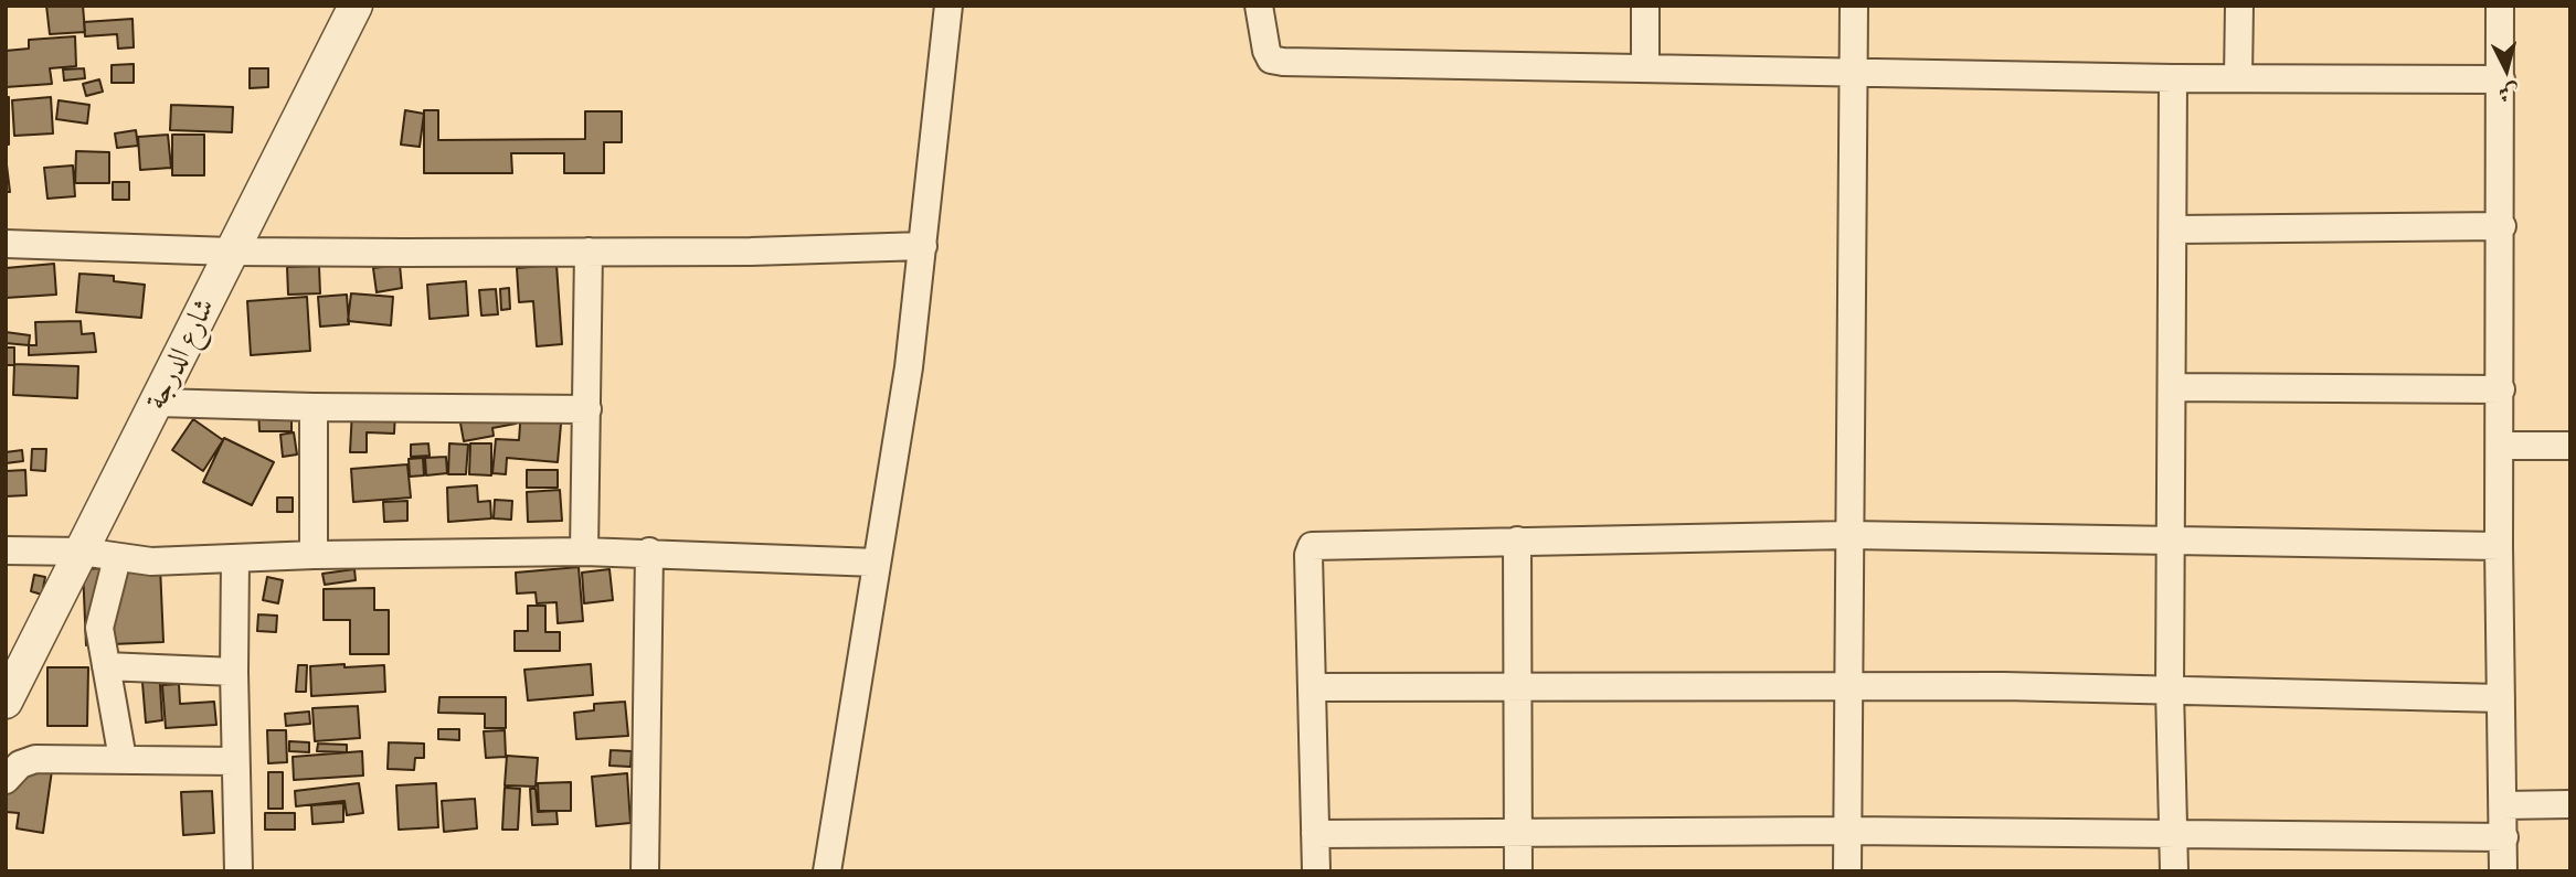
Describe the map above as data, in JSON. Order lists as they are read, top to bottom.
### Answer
{
  "streets": {
    "street": ["شارع الدرجة"]
  },
  "north": "bottom"
}
